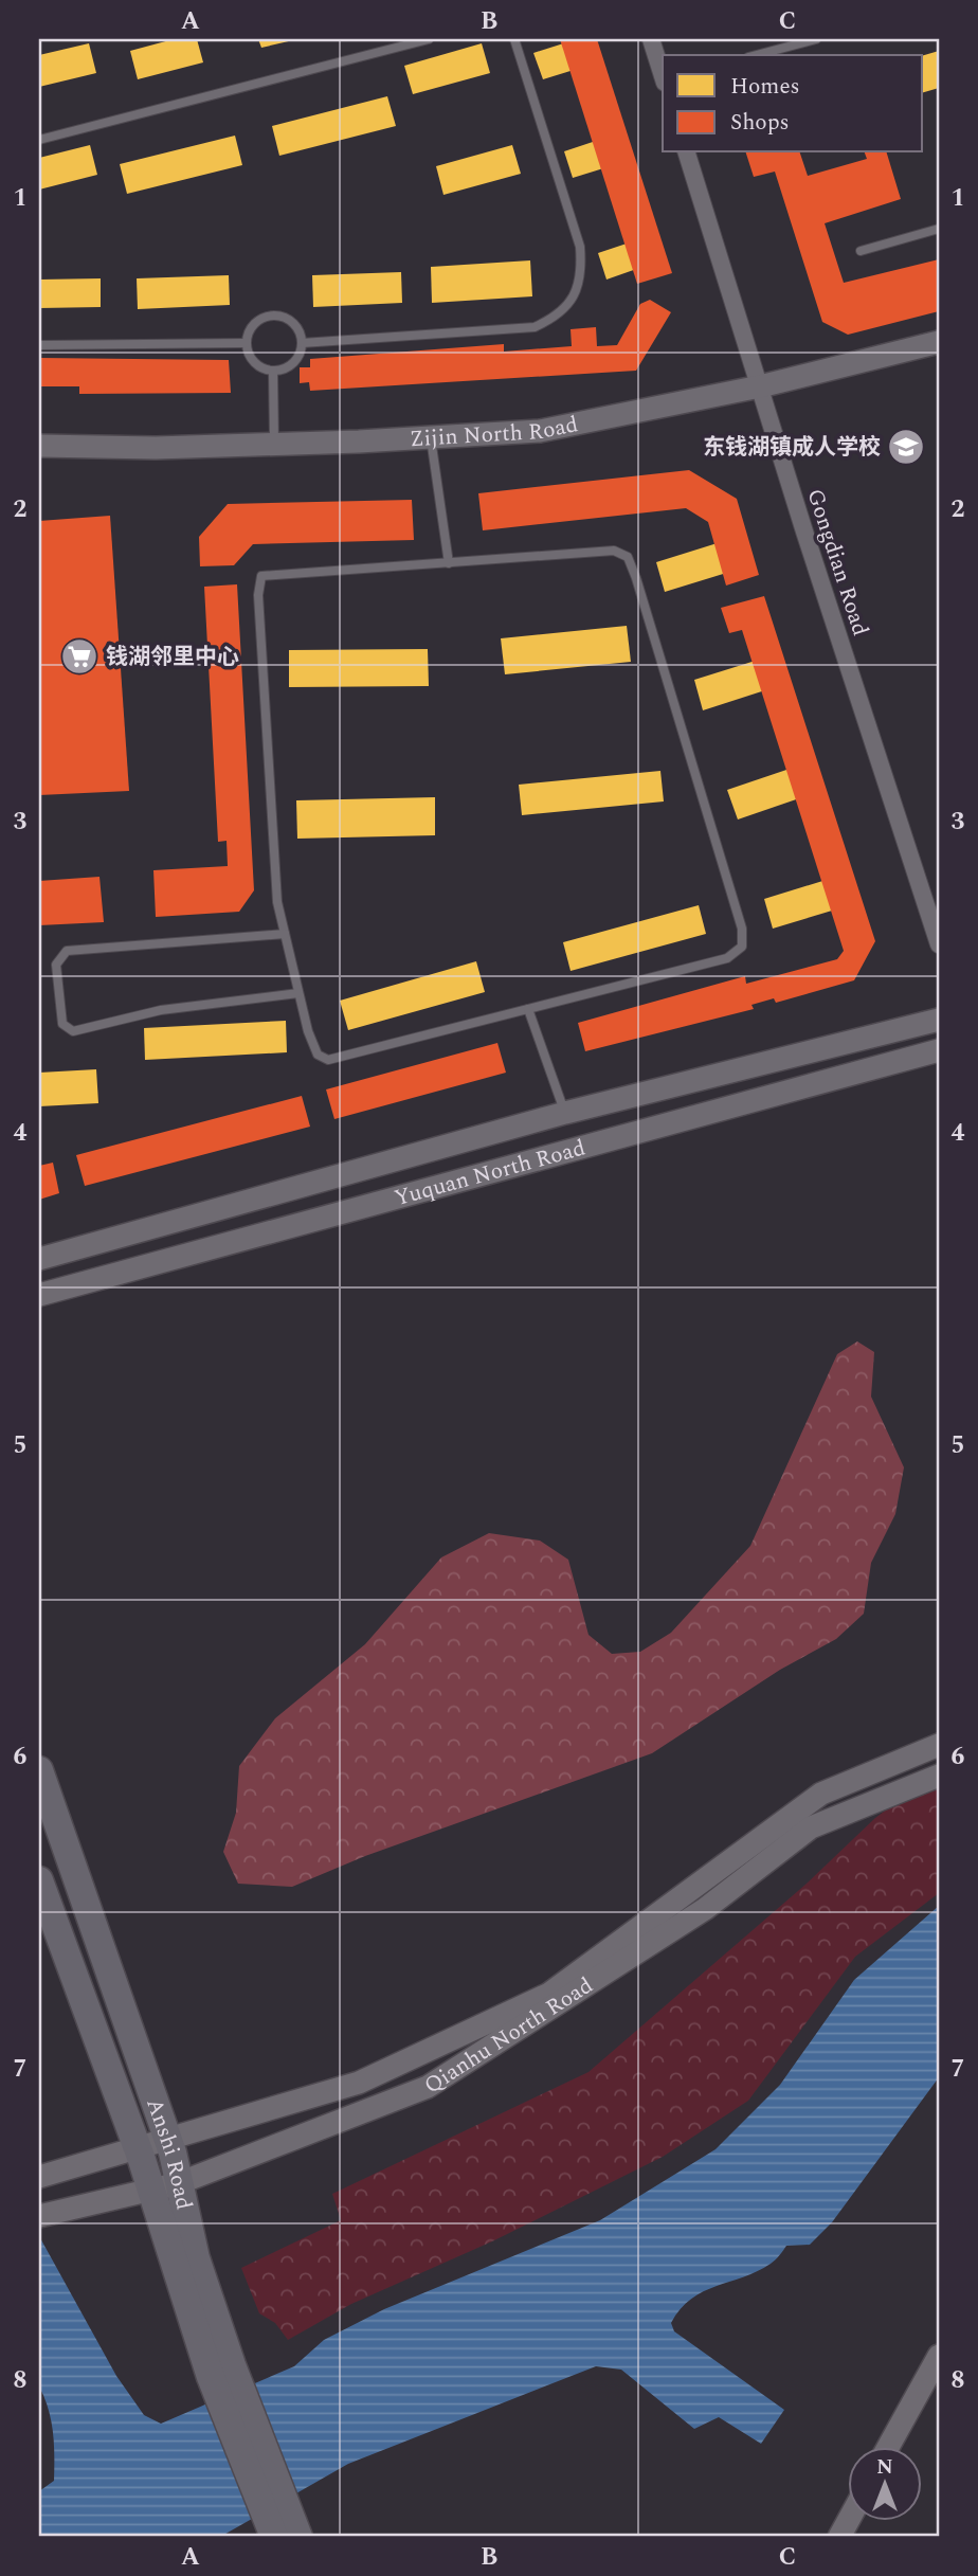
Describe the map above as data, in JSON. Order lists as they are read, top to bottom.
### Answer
{
  "streets": {
    "main road": ["Anshi Road"],
    "street": [
      "Zijin North Road",
      "Gongdian Road",
      "Yuquan North Road",
      "Qianhu North Road"
    ]
  },
  "crossings": [
    ["Zijin North Road", "Gongdian Road"],
    ["Qianhu North Road", "Anshi Road"]
  ],
  "places": {
    "school or university": ["东钱湖镇成人学校"],
    "supermarket": ["钱湖邻里中心"]
  },
  "legend": ["Homes", "Shops"],
  "north": "top",
  "grid": {
    "columns": ["A", "B", "C"],
    "rows": [
      "1",
      "2",
      "3",
      "4",
      "5",
      "6",
      "7",
      "8"
    ]
  }
}
